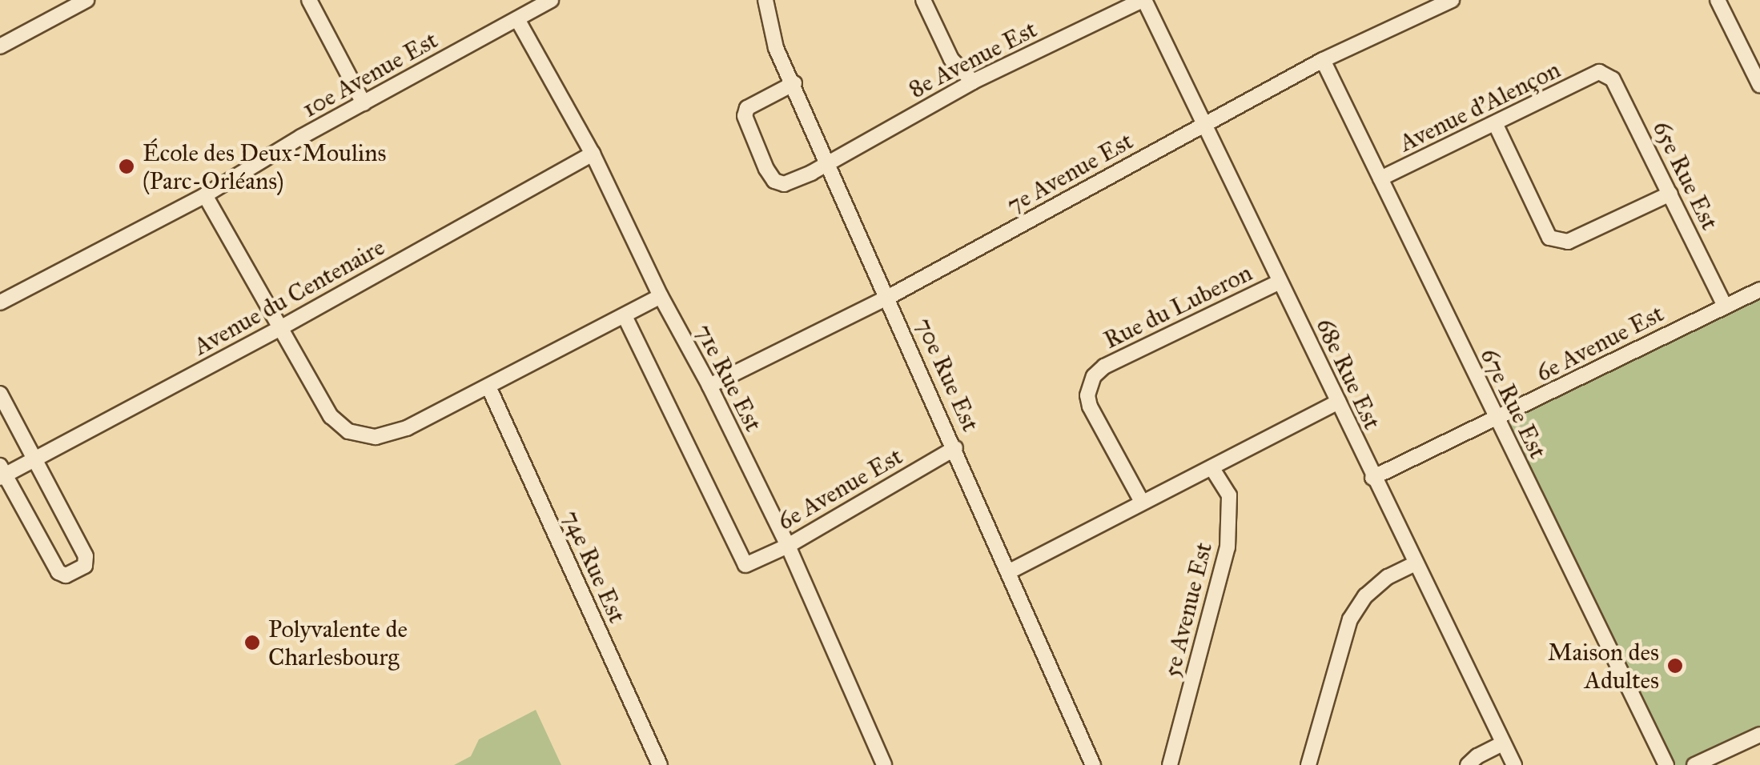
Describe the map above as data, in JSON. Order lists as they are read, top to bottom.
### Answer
{
  "streets": {
    "street": [
      "8e Avenue Est",
      "10e Avenue Est",
      "Avenue d'Alençon",
      "7e Avenue Est",
      "65e Rue Est",
      "Avenue du Centenaire",
      "Rue du Luberon",
      "6e Avenue Est",
      "68e Rue Est",
      "70e Rue Est",
      "71e Rue Est",
      "67e Rue Est",
      "74e Rue Est",
      "5e Avenue Est"
    ]
  },
  "crossings": [
    ["8e Avenue Est", "68e Rue Est"],
    ["8e Avenue Est", "70e Rue Est"],
    ["10e Avenue Est", "71e Rue Est"],
    ["Avenue d'Alençon", "65e Rue Est"],
    ["Avenue d'Alençon", "67e Rue Est"],
    ["7e Avenue Est", "68e Rue Est"],
    ["7e Avenue Est", "70e Rue Est"],
    ["7e Avenue Est", "71e Rue Est"],
    ["7e Avenue Est", "67e Rue Est"],
    ["65e Rue Est", "6e Avenue Est"],
    ["Avenue du Centenaire", "71e Rue Est"],
    ["Rue du Luberon", "68e Rue Est"],
    ["6e Avenue Est", "68e Rue Est"],
    ["6e Avenue Est", "70e Rue Est"],
    ["6e Avenue Est", "71e Rue Est"],
    ["6e Avenue Est", "67e Rue Est"]
  ],
  "places": ["École des Deux-Moulins (Parc-Orléans)", "Polyvalente de Charlesbourg", "Maison des Adultes"]
}
